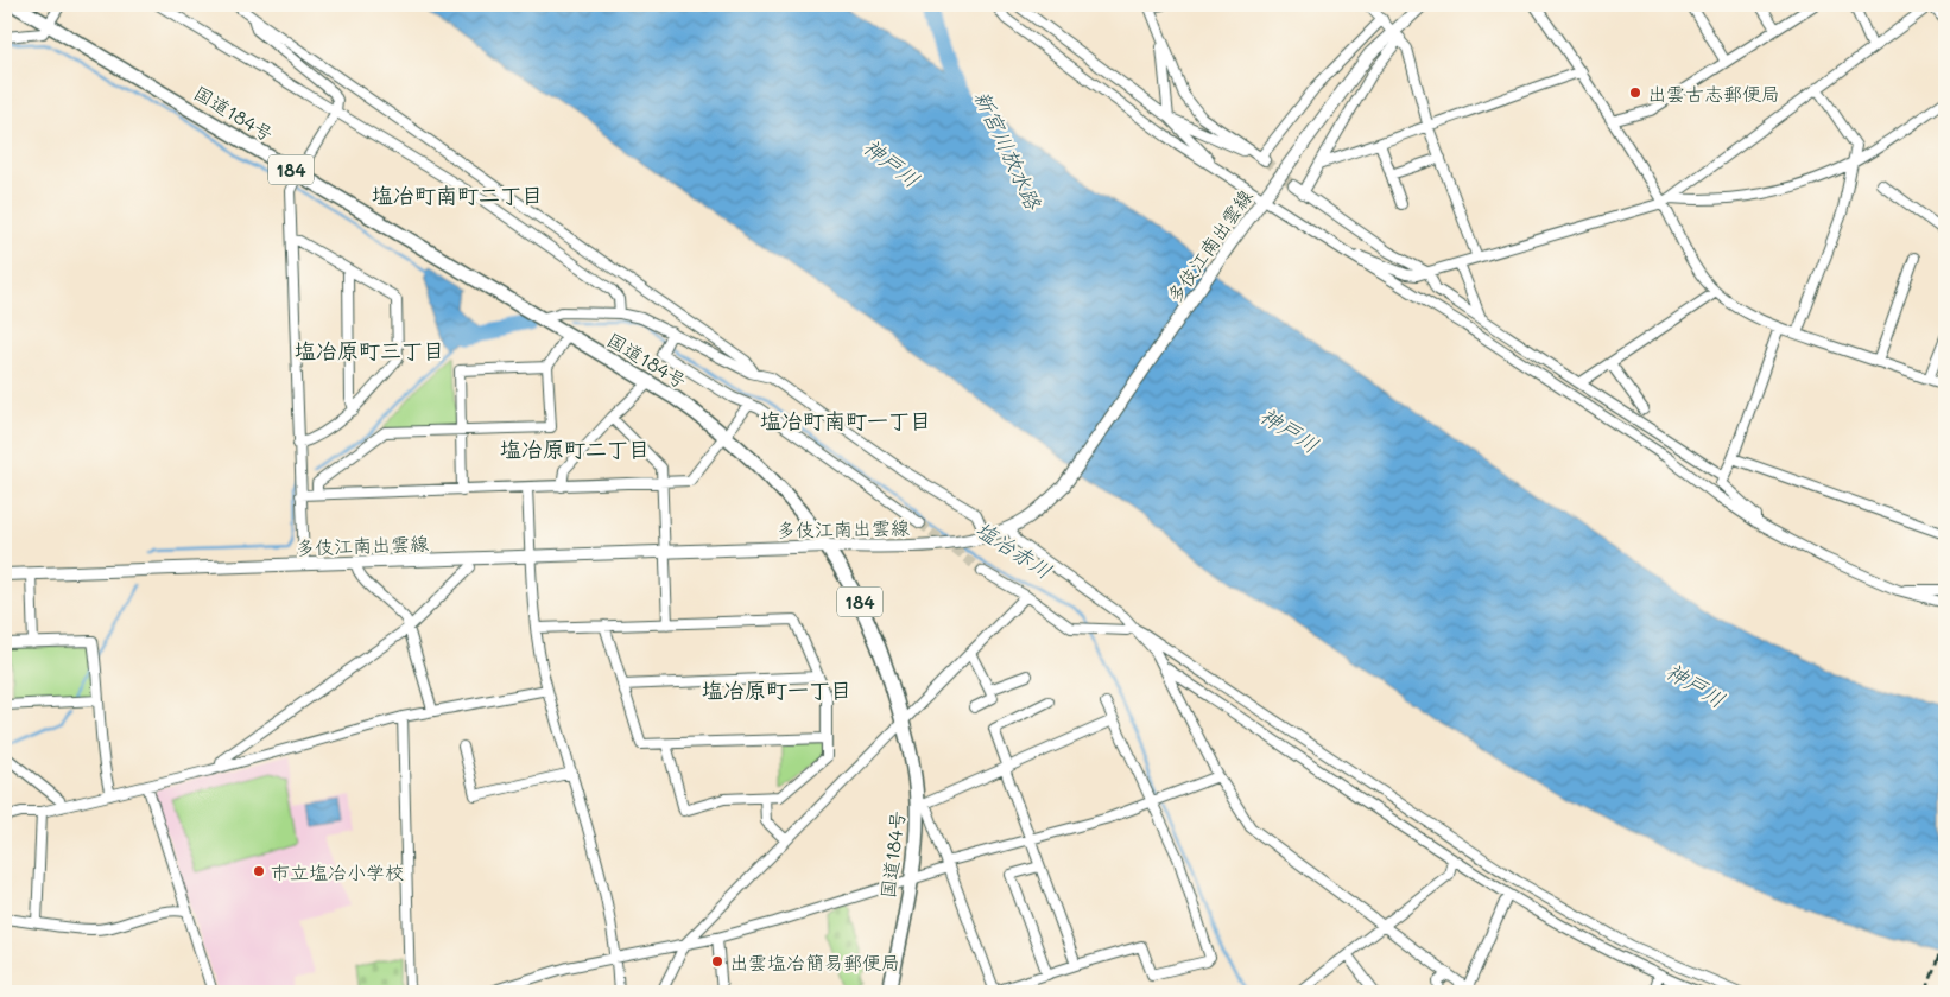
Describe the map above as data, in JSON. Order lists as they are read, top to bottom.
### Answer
{
  "streets": {
    "highway": ["国道184号", "184"],
    "main road": ["多伎江南出雲線"]
  },
  "crossings": [
    ["国道184号", "多伎江南出雲線"]
  ],
  "districts": [
    "塩冶町南町二丁目",
    "塩冶原町三丁目",
    "塩冶町南町一丁目",
    "塩冶原町二丁目",
    "塩冶原町一丁目"
  ],
  "water": ["新宮川放水路", "神戸川", "塩冶赤川"],
  "places": ["出雲古志郵便局", "市立塩冶小学校", "出雲塩冶簡易郵便局"]
}
